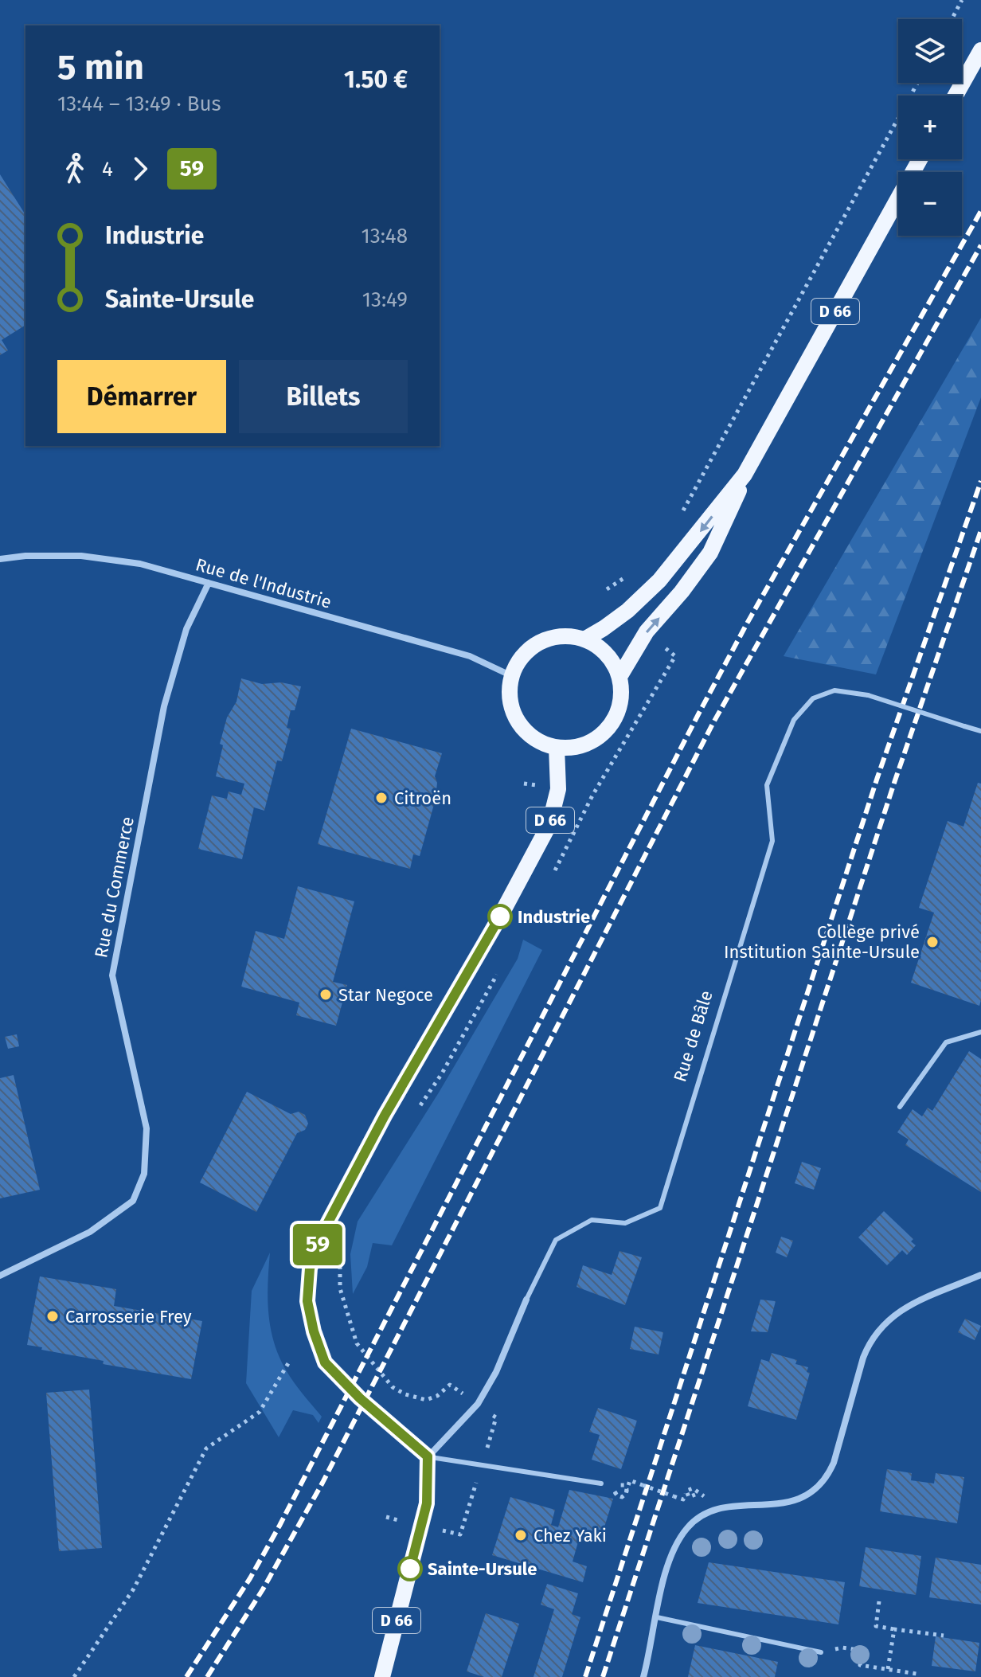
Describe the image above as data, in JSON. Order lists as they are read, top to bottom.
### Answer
{
  "streets": {
    "main road": ["D 66"],
    "street": ["Rue de l'Industrie", "Rue du Commerce", "Rue de Bâle"]
  },
  "crossings": [
    ["D 66", "Rue de l'Industrie"],
    ["D 66", "Rue de Bâle"],
    ["Rue de l'Industrie", "Rue du Commerce"]
  ],
  "places": [
    "Citroën",
    "Industrie",
    "Collège privé Institution Sainte-Ursule",
    "Star Negoce",
    "Carrosserie Frey",
    "Chez Yaki",
    "Sainte-Ursule"
  ],
  "lines": ["bus line 59"],
  "page": {
    "on_map": "59",
    "map_buttons": ["+", "−"],
    "heading": ["5 min", "13:44 – 13:49 · Bus", "1.50 €"],
    "legs": ["4", "59"],
    "list": [
      {
        "name": "Industrie",
        "value": "13:48"
      },
      {
        "name": "Sainte-Ursule",
        "value": "13:49"
      }
    ],
    "buttons": ["Démarrer", "Billets"]
  }
}
